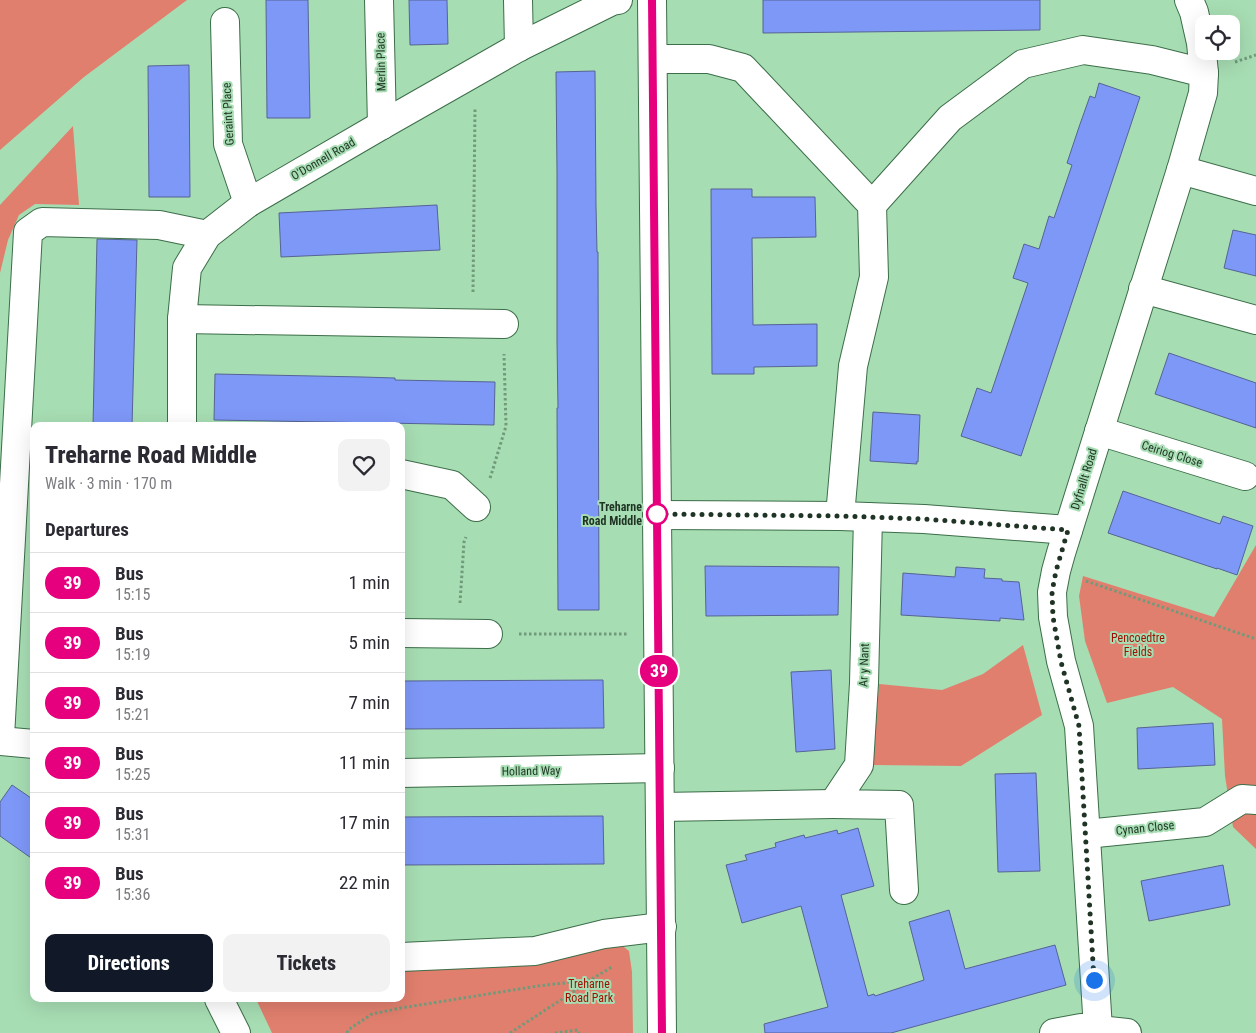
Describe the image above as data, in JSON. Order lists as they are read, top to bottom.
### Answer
{
  "streets": {
    "street": [
      "Merlin Place",
      "Geraint Place",
      "O'Donnell Road",
      "Ceiriog Close",
      "Dyfnallt Road",
      "Ar y Nant",
      "Holland Way",
      "Cynan Close"
    ]
  },
  "crossings": [
    ["Merlin Place", "O'Donnell Road"],
    ["Geraint Place", "O'Donnell Road"],
    ["Ceiriog Close", "Dyfnallt Road"],
    ["Dyfnallt Road", "Cynan Close"]
  ],
  "parks": ["Pencoedtre Fields", "Treharne Road Park"],
  "places": ["Treharne Road Middle"],
  "lines": ["bus line 39"],
  "page": {
    "on_map": "39",
    "heading": [
      ["Treharne Road Middle", "Walk · 3 min · 170 m"],
      "Departures"
    ],
    "list": [
      {
        "mark": "39",
        "name": "Bus",
        "note": "15:15",
        "value": "1 min"
      },
      {
        "mark": "39",
        "name": "Bus",
        "note": "15:19",
        "value": "5 min"
      },
      {
        "mark": "39",
        "name": "Bus",
        "note": "15:21",
        "value": "7 min"
      },
      {
        "mark": "39",
        "name": "Bus",
        "note": "15:25",
        "value": "11 min"
      },
      {
        "mark": "39",
        "name": "Bus",
        "note": "15:31",
        "value": "17 min"
      },
      {
        "mark": "39",
        "name": "Bus",
        "note": "15:36",
        "value": "22 min"
      }
    ],
    "buttons": ["Directions", "Tickets"]
  }
}
